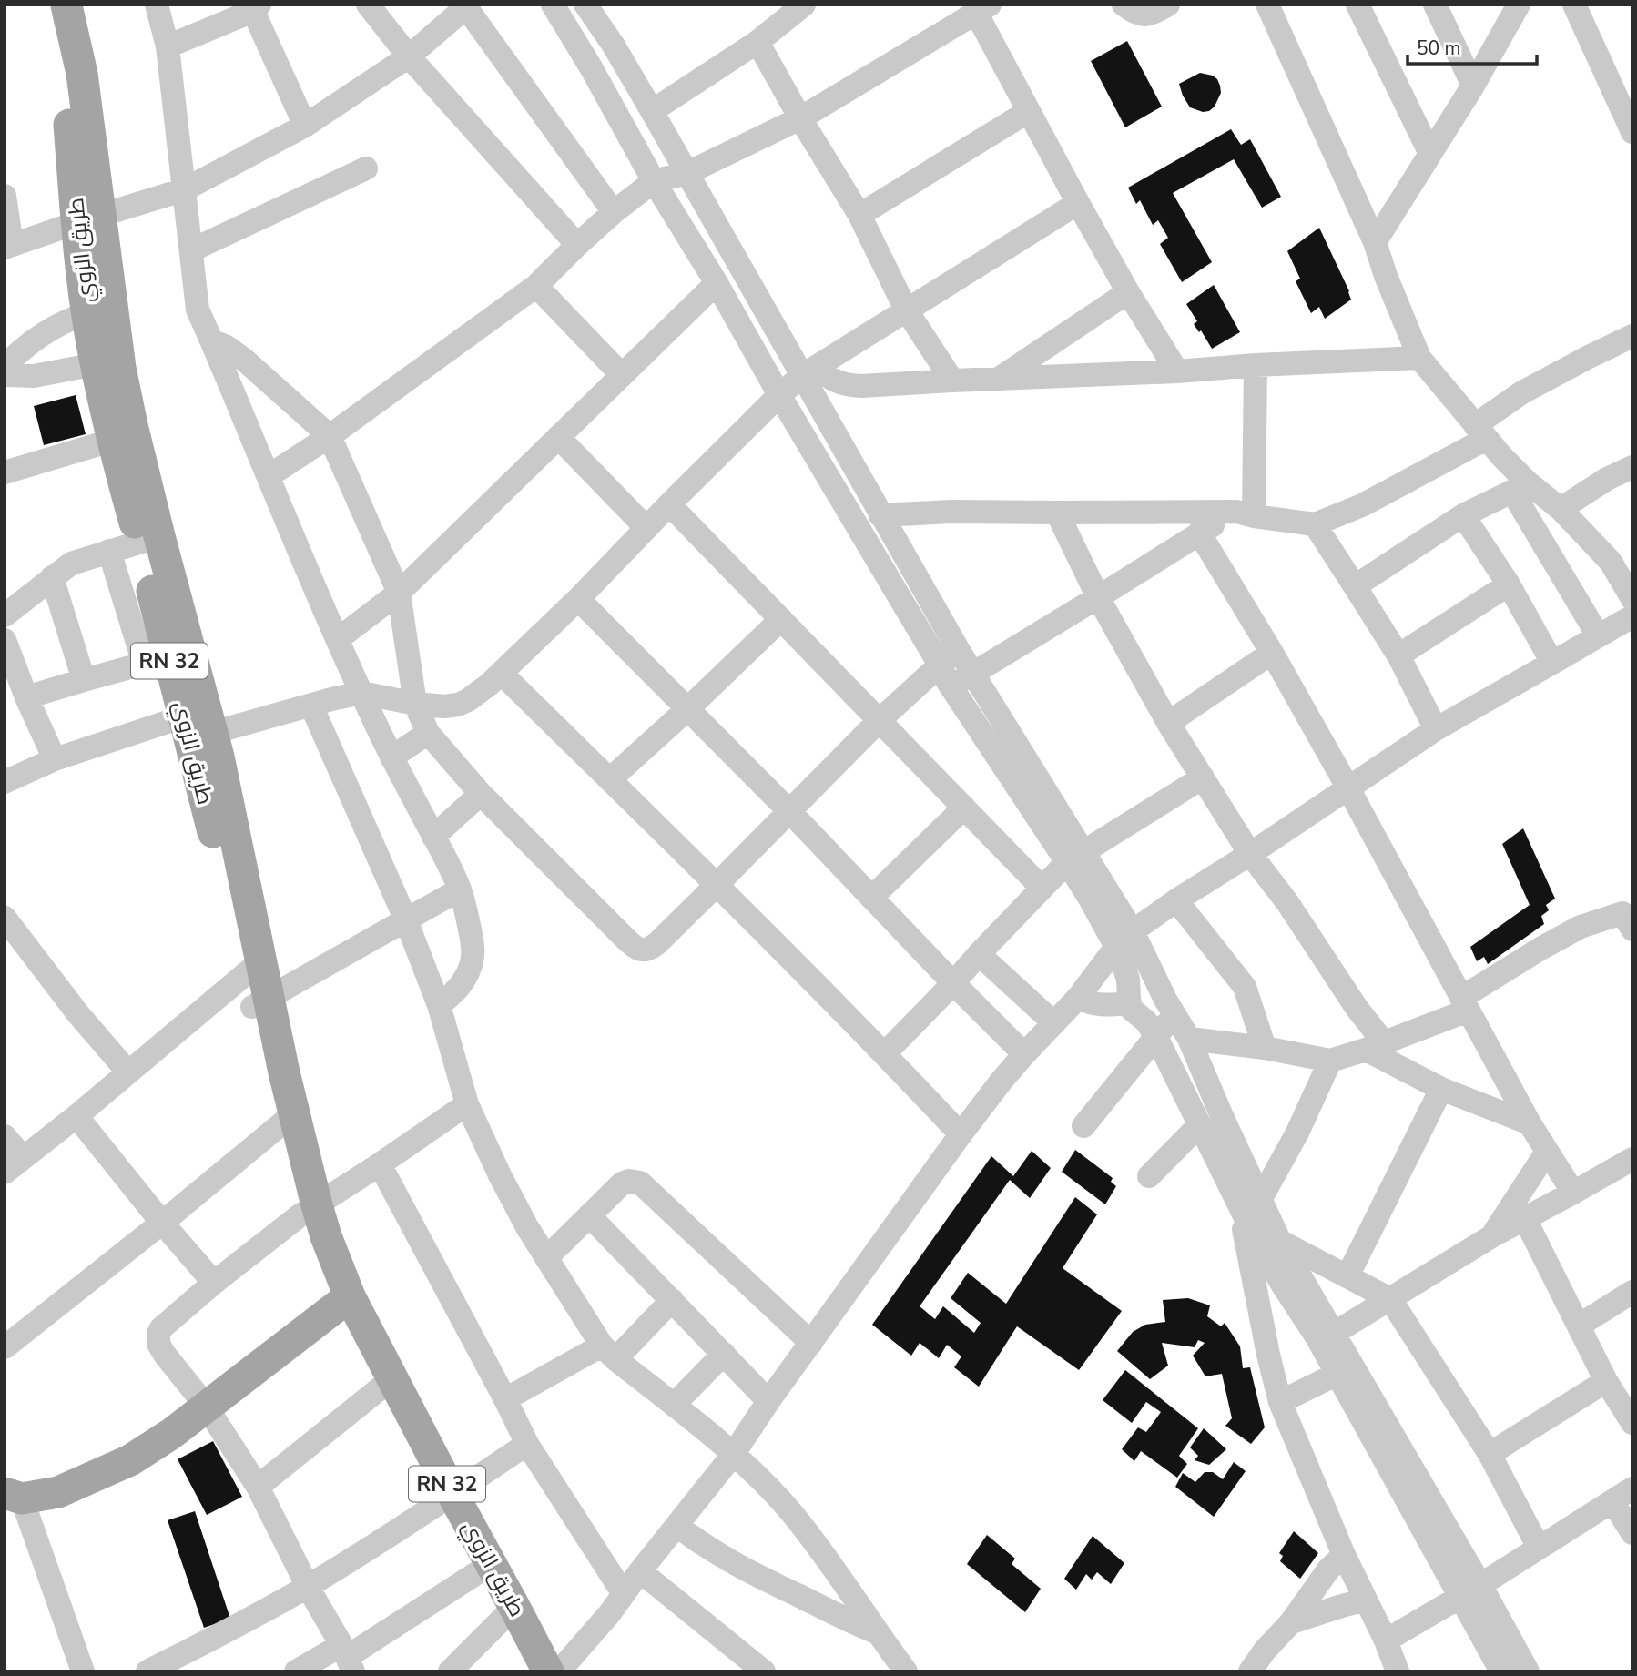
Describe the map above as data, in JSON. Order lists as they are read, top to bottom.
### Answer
{
  "streets": {
    "main road": ["طريق الزوي", "RN 32"]
  },
  "scale_bar": "50 m"
}
